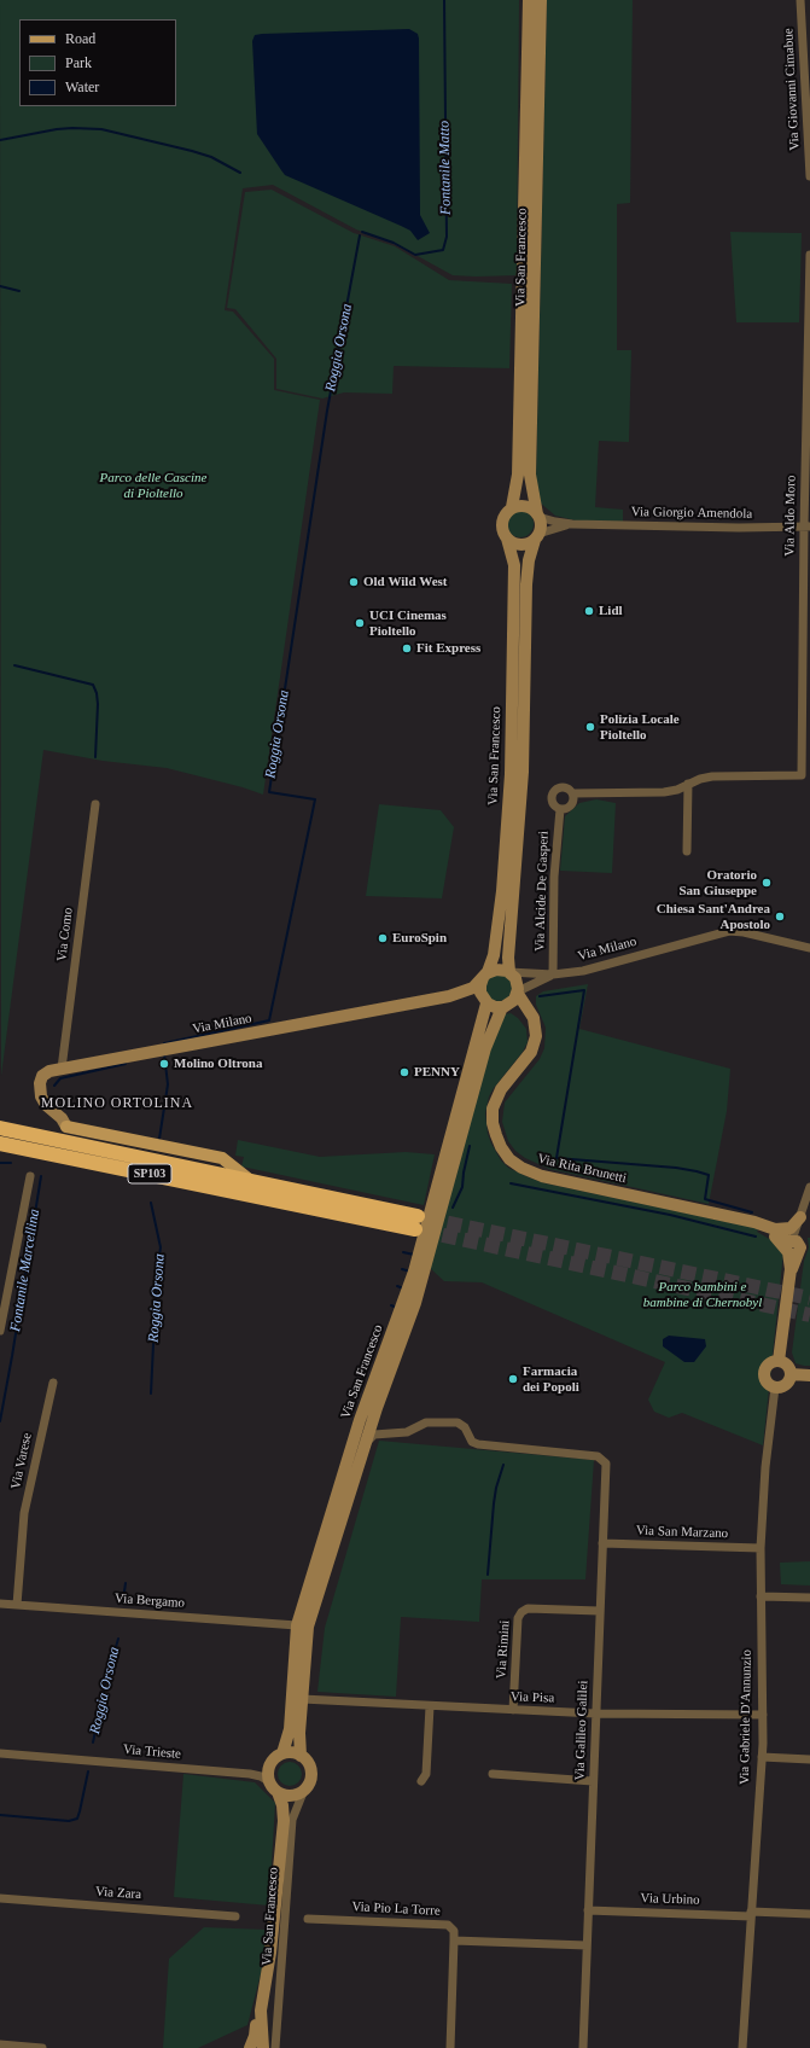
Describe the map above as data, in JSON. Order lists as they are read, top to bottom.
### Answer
{
  "streets": {
    "highway": ["SP103"],
    "street": [
      "Via Giovanni Cimabue",
      "Via San Francesco",
      "Via Giorgio Amendola",
      "Via Aldo Moro",
      "Via Alcide De Gasperi",
      "Via Como",
      "Via Milano",
      "Via Rita Brunetti",
      "Via Varese",
      "Via San Marzano",
      "Via Bergamo",
      "Via Rimini",
      "Via Pisa",
      "Via Gabriele D'Annunzio",
      "Via Galileo Galilei",
      "Via Trieste",
      "Via Zara",
      "Via Urbino",
      "Via Pio La Torre"
    ]
  },
  "crossings": [
    ["Via San Francesco", "Via Giorgio Amendola"],
    ["Via San Francesco", "Via Milano"],
    ["Via San Francesco", "Via Bergamo"],
    ["Via San Francesco", "Via Pisa"],
    ["Via San Francesco", "Via Trieste"],
    ["Via Giorgio Amendola", "Via Aldo Moro"],
    ["Via Aldo Moro", "Via Alcide De Gasperi"],
    ["Via Alcide De Gasperi", "Via Milano"],
    ["Via Como", "Via Milano"],
    ["Via Varese", "Via Bergamo"],
    ["Via San Marzano", "Via Gabriele D'Annunzio"],
    ["Via San Marzano", "Via Galileo Galilei"],
    ["Via Rimini", "Via Pisa"],
    ["Via Rimini", "Via Galileo Galilei"],
    ["Via Pisa", "Via Gabriele D'Annunzio"],
    ["Via Pisa", "Via Galileo Galilei"],
    ["Via Gabriele D'Annunzio", "Via Urbino"],
    ["Via Galileo Galilei", "Via Urbino"]
  ],
  "districts": ["MOLINO ORTOLINA"],
  "water": ["Fontanile Matto", "Roggia Orsona", "Fontanile Marcellina"],
  "parks": ["Parco delle Cascine di Pioltello", "Parco bambini e bambine di Chernobyl"],
  "places": [
    "Old Wild West",
    "Lidl",
    "UCI Cinemas Pioltello",
    "Fit Express",
    "Polizia Locale Pioltello",
    "Oratorio San Giuseppe",
    "Chiesa Sant'Andrea Apostolo",
    "EuroSpin",
    "Molino Oltrona",
    "PENNY",
    "Farmacia dei Popoli"
  ],
  "legend": ["Road", "Park", "Water"]
}
